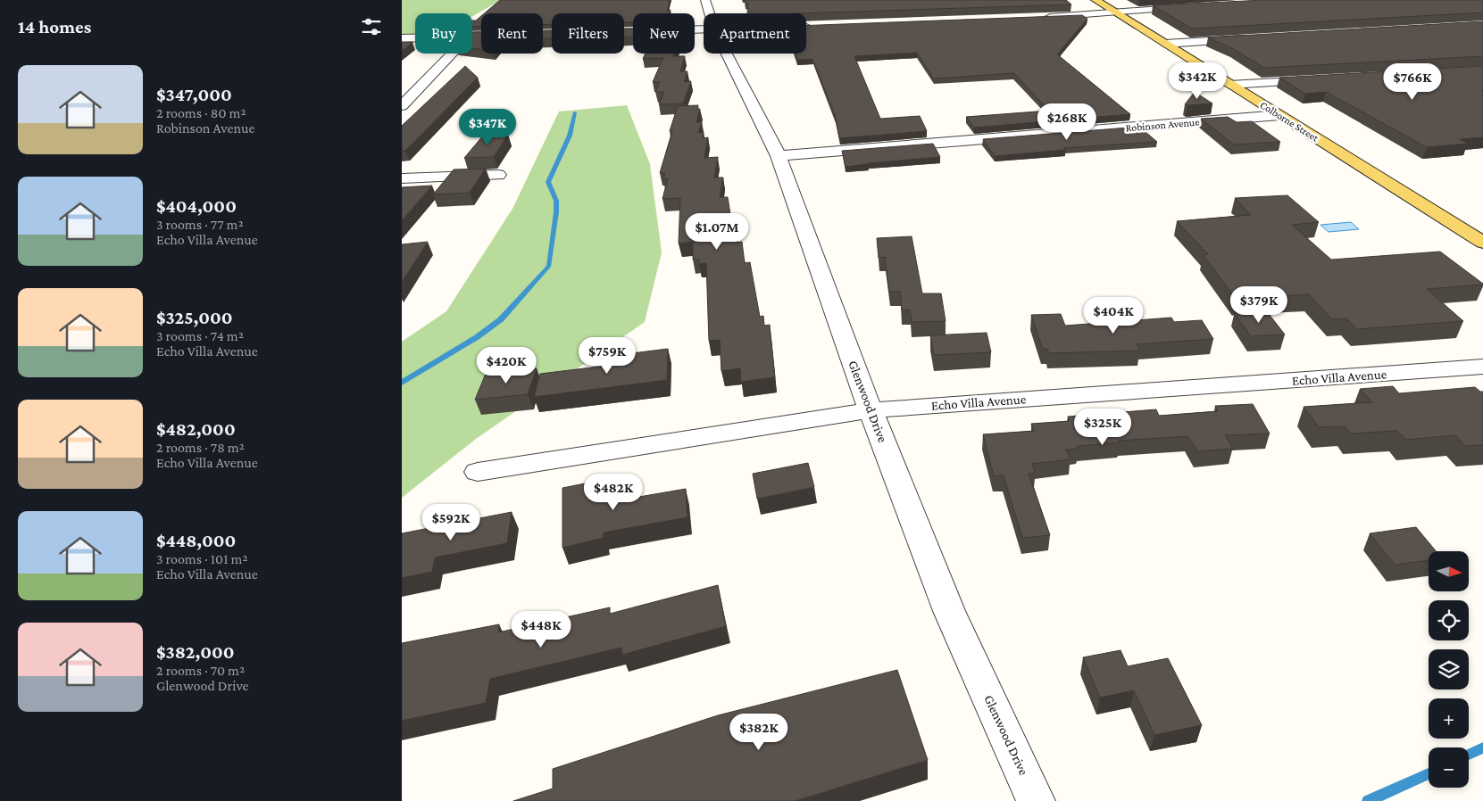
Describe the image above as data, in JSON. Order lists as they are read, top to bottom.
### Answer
{
  "streets": {
    "main road": ["Colborne Street"],
    "street": ["Robinson Avenue", "Echo Villa Avenue", "Glenwood Drive"]
  },
  "crossings": [
    ["Colborne Street", "Robinson Avenue"],
    ["Robinson Avenue", "Glenwood Drive"],
    ["Echo Villa Avenue", "Glenwood Drive"]
  ],
  "north": "right",
  "page": {
    "heading": "14 homes",
    "chip": [
      "Buy",
      "Rent",
      "Filters",
      "New",
      "Apartment"
    ],
    "list": [
      {
        "name": "$347,000",
        "note": "2 rooms · 80 m² · Robinson Avenue"
      },
      {
        "name": "$404,000",
        "note": "3 rooms · 77 m² · Echo Villa Avenue"
      },
      {
        "name": "$325,000",
        "note": "3 rooms · 74 m² · Echo Villa Avenue"
      },
      {
        "name": "$482,000",
        "note": "2 rooms · 78 m² · Echo Villa Avenue"
      },
      {
        "name": "$448,000",
        "note": "3 rooms · 101 m² · Echo Villa Avenue"
      },
      {
        "name": "$382,000",
        "note": "2 rooms · 70 m² · Glenwood Drive"
      }
    ],
    "price": [
      "$342K",
      "$766K",
      "$268K",
      "$347K",
      "$1.07M",
      "$379K",
      "$404K",
      "$759K",
      "$420K",
      "$325K",
      "$482K",
      "$592K",
      "$448K",
      "$382K"
    ],
    "map_buttons": ["+", "−"]
  }
}
